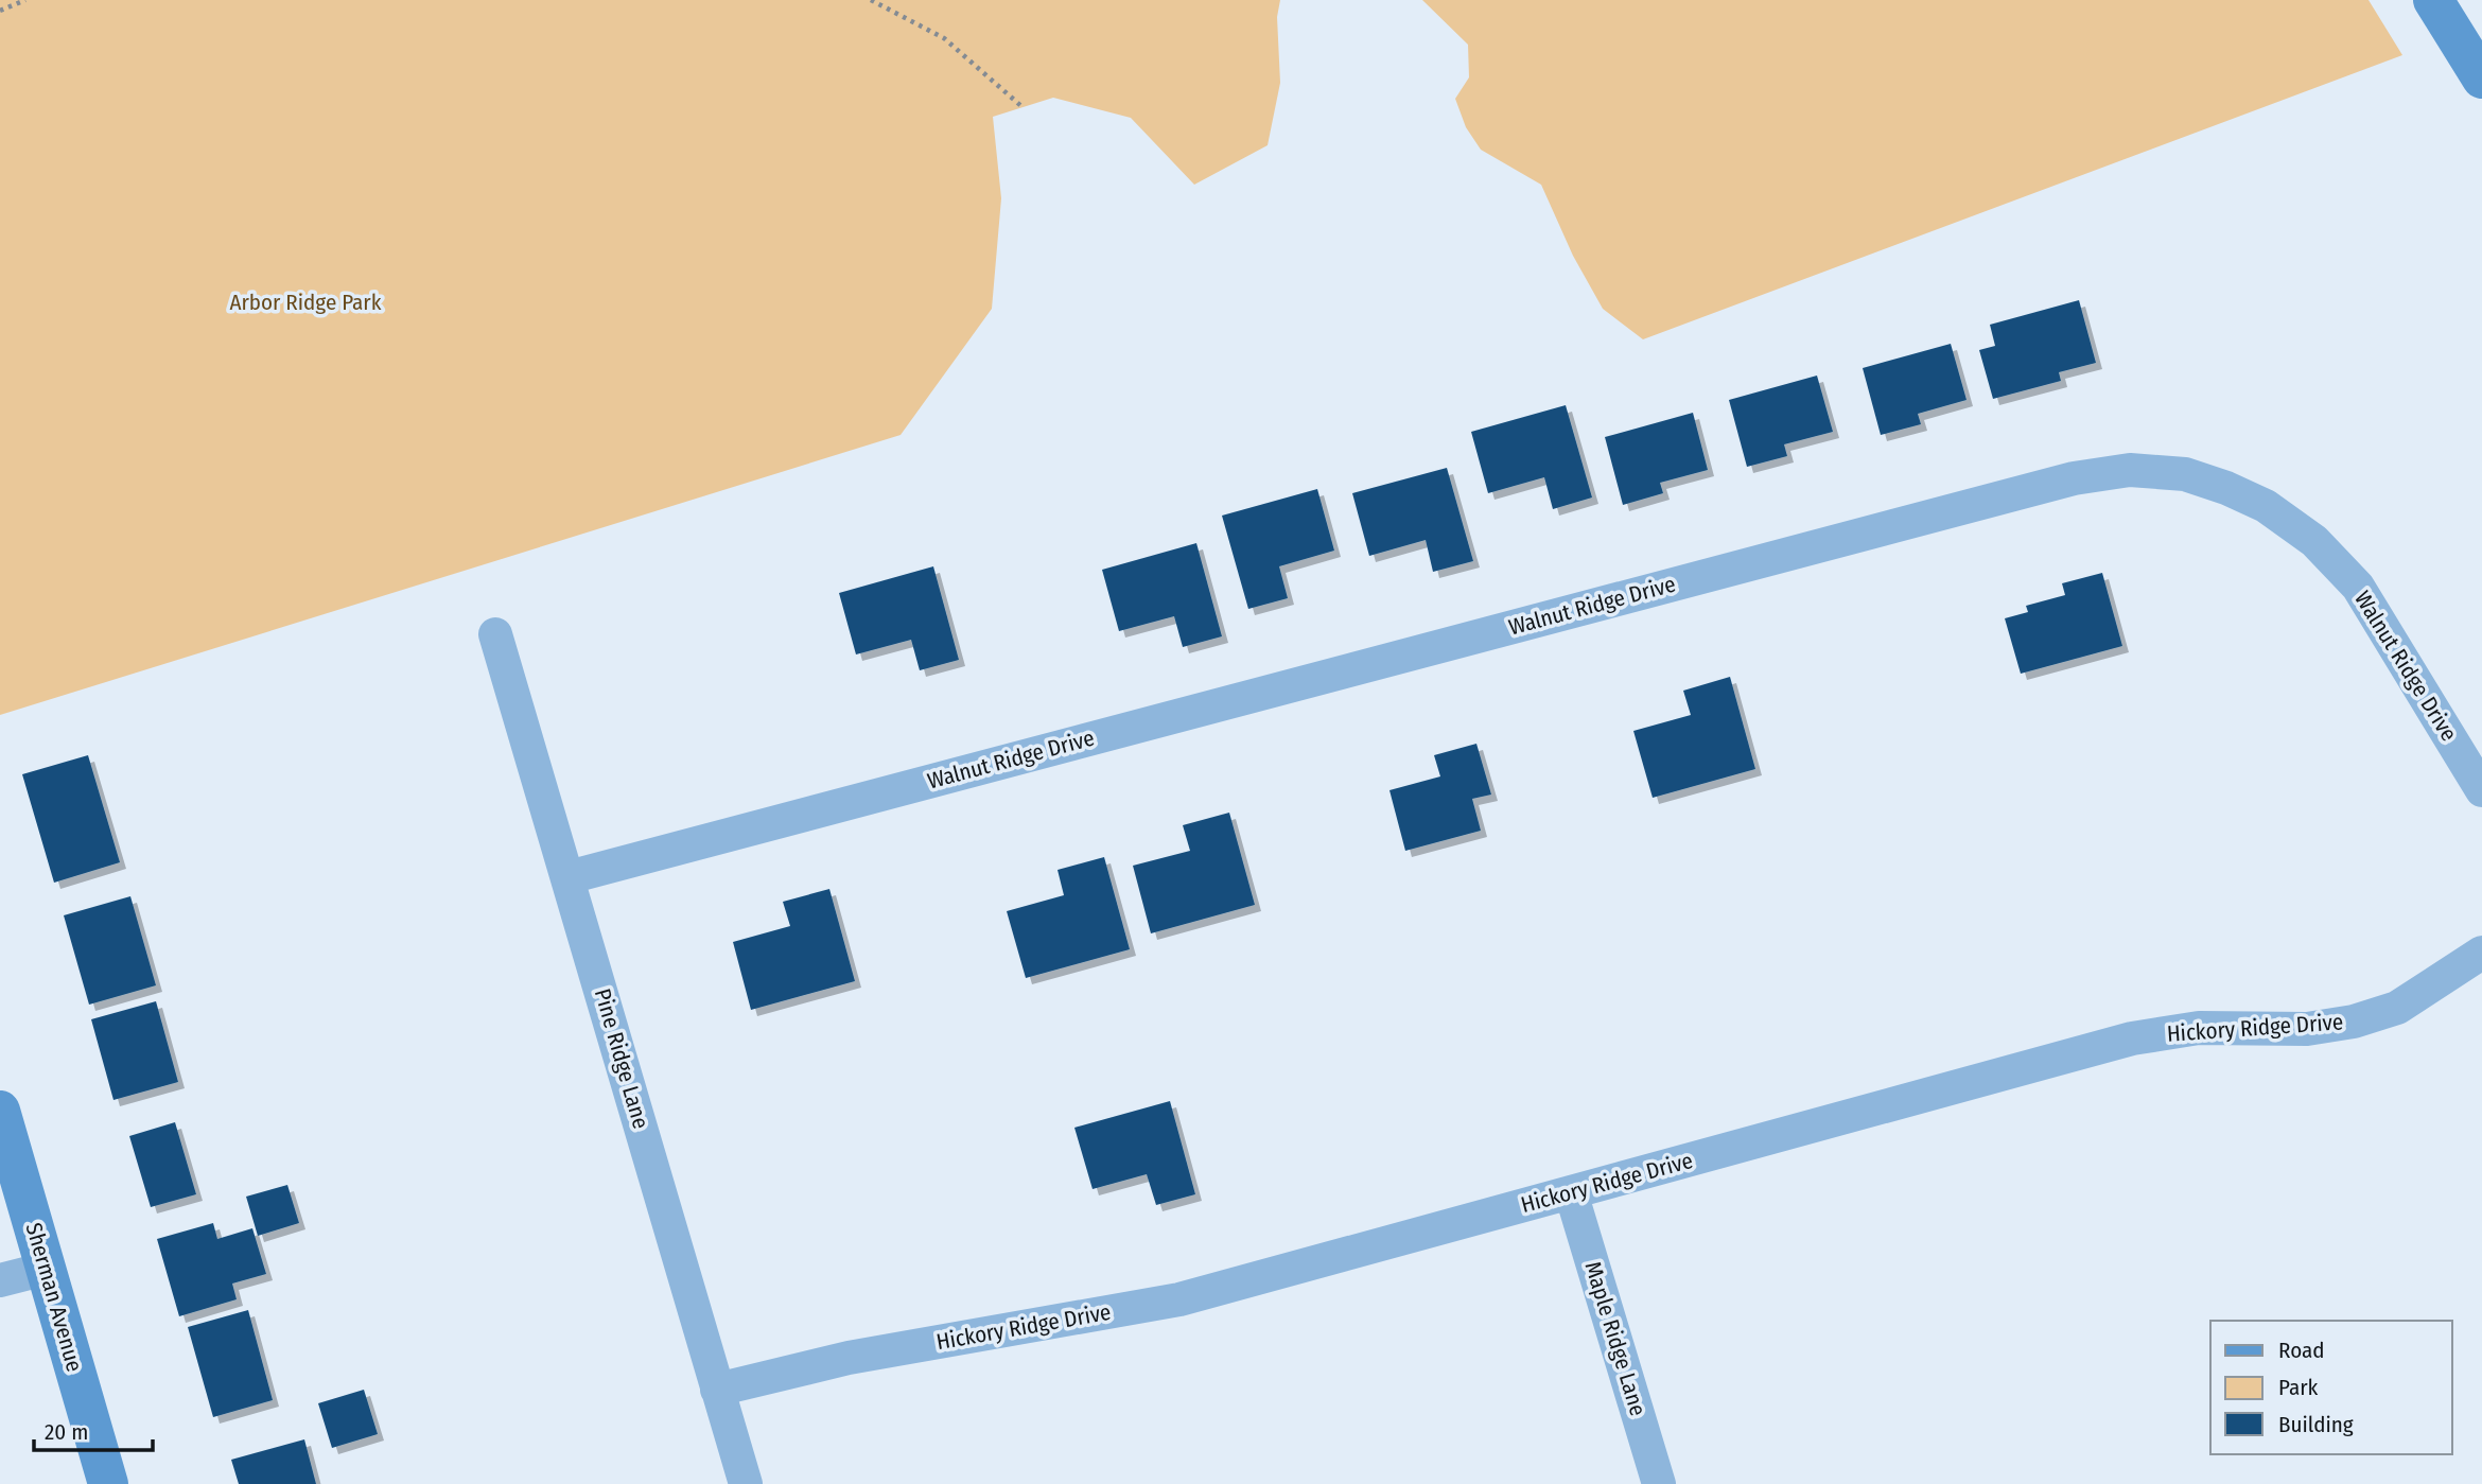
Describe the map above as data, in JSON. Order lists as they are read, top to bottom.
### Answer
{
  "streets": {
    "street": [
      "Walnut Ridge Drive",
      "Hickory Ridge Drive",
      "Pine Ridge Lane",
      "Sherman Avenue",
      "Maple Ridge Lane"
    ]
  },
  "crossings": [
    ["Walnut Ridge Drive", "Pine Ridge Lane"],
    ["Hickory Ridge Drive", "Pine Ridge Lane"],
    ["Hickory Ridge Drive", "Maple Ridge Lane"]
  ],
  "parks": ["Arbor Ridge Park"],
  "legend": ["Road", "Park", "Building"],
  "scale_bar": "20 m"
}
